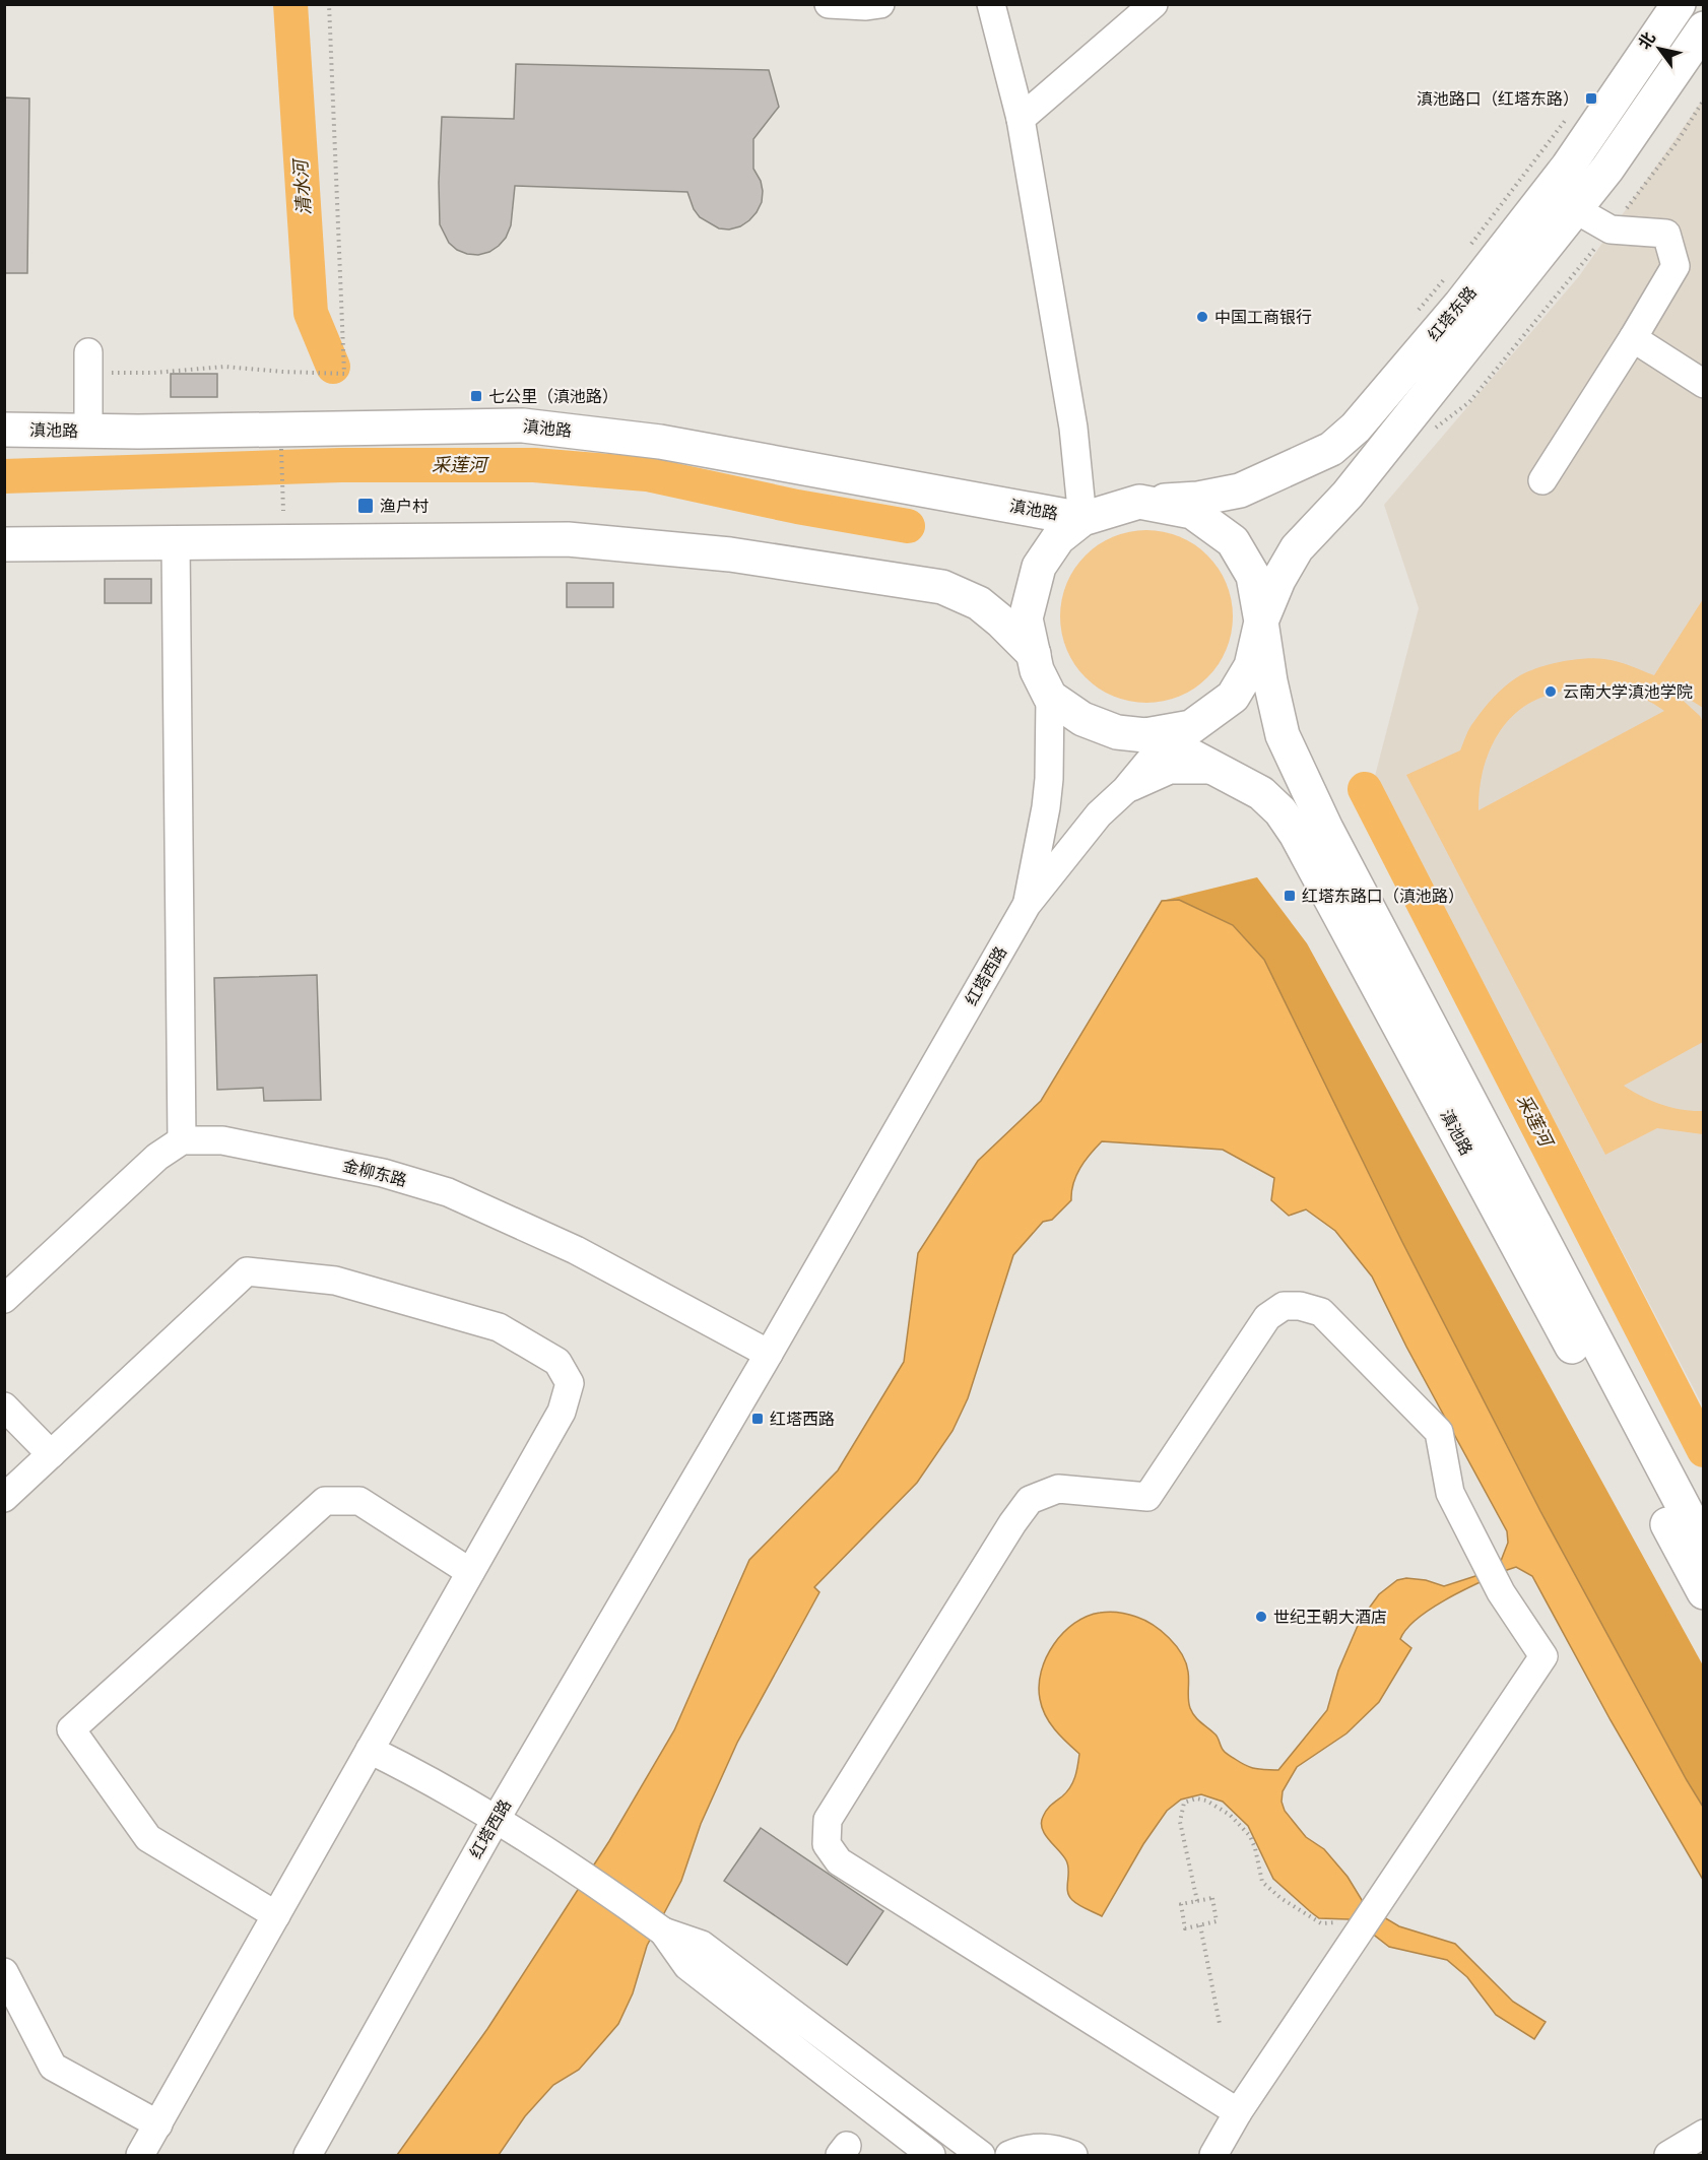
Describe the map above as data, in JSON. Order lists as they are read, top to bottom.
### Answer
{
  "streets": {
    "main road": ["红塔东路", "滇池路"],
    "street": ["红塔西路", "金柳东路"]
  },
  "crossings": [
    ["红塔东路", "滇池路"],
    ["红塔西路", "金柳东路"]
  ],
  "water": ["清水河", "采莲河"],
  "places": {
    "transit": [
      "滇池路口（红塔东路）",
      "七公里（滇池路）",
      "渔户村",
      "红塔东路口（滇池路）",
      "红塔西路"
    ],
    "other": ["中国工商银行", "云南大学滇池学院", "世纪王朝大酒店"]
  },
  "north": "top left"
}
